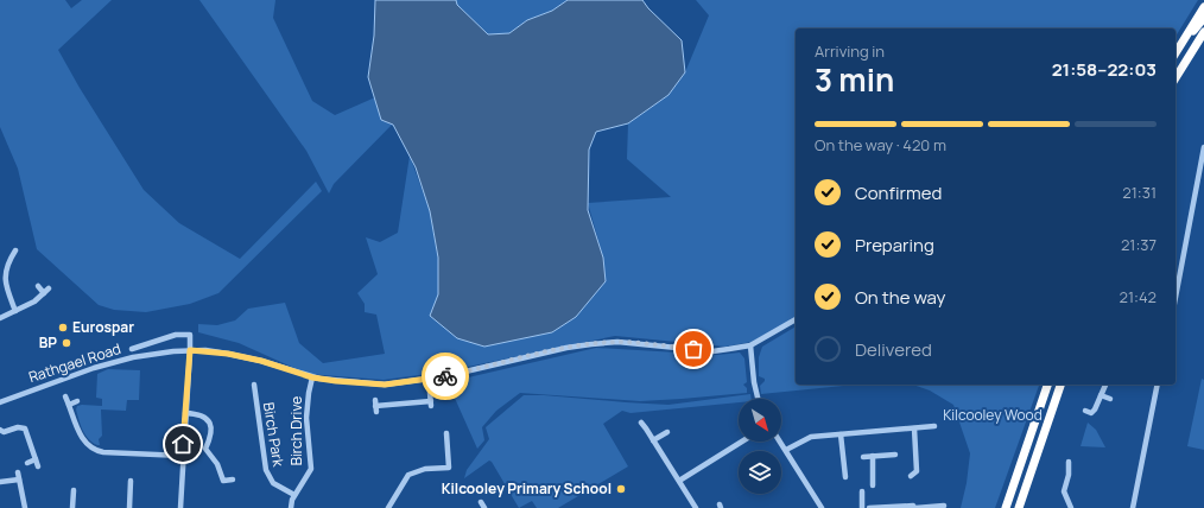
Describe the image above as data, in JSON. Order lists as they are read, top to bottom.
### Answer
{
  "streets": {
    "street": ["Rathgael Road", "Birch Drive", "Birch Park"]
  },
  "crossings": [
    ["Rathgael Road", "Birch Drive"],
    ["Birch Drive", "Birch Park"]
  ],
  "parks": ["Kilcooley Wood"],
  "places": ["Eurospar", "BP", "Kilcooley Primary School"],
  "north": "bottom right",
  "page": {
    "heading": ["3 min", "Arriving in", "21:58–22:03"],
    "bar": "On the way · 420 m",
    "list": [
      ["Confirmed", "21:31"],
      ["Preparing", "21:37"],
      ["On the way", "21:42"],
      "Delivered"
    ]
  }
}
